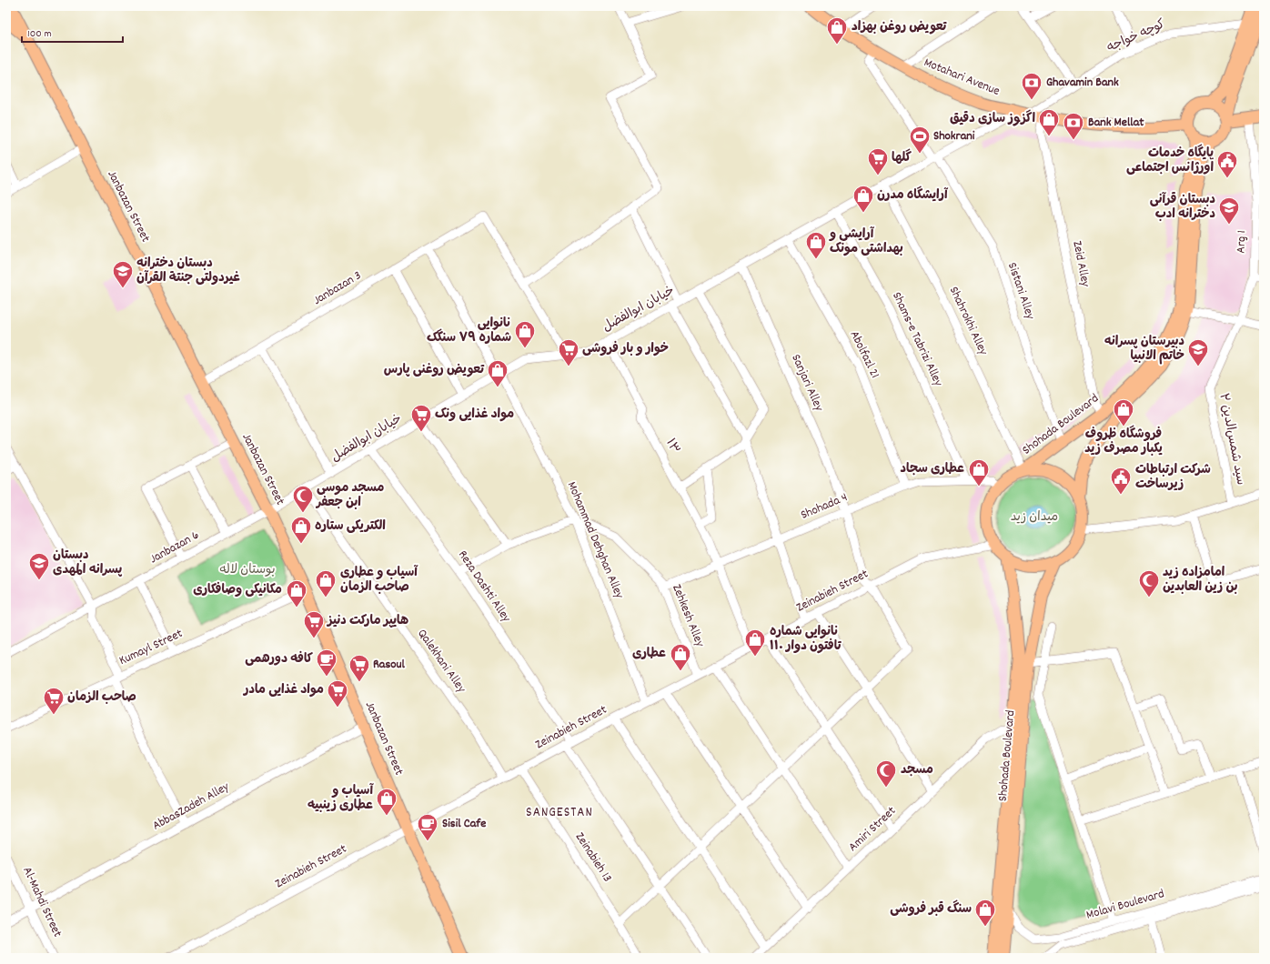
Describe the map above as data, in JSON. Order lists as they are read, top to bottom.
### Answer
{
  "streets": {
    "main road": ["Motahari Avenue", "Janbazan Street", "Shohada Boulevard"],
    "street": [
      "کوچه خواجه",
      "Arg 1",
      "Zeid Alley",
      "Janbazan 3",
      "Sistani Alley",
      "خیابان ابوالفضل",
      "Shahrokhi Alley",
      "Shams-e Tabrizi Alley",
      "Abolfazl 21",
      "Sanjari Alley",
      "سید شمس‌الدین ۲",
      "۱۳",
      "Shohada 4",
      "Mohammad Dehghan Alley",
      "Janbazan 6",
      "Reza Dashti Alley",
      "Zeinabieh Street",
      "Zehkesh Alley",
      "Kumayl Street",
      "Qalekhani Alley",
      "AbbasZadeh Alley",
      "Amiri Street",
      "Zeinabieh 13",
      "Al-Mahdi Street",
      "Molavi Boulevard"
    ]
  },
  "crossings": [
    ["کوچه خواجه", "Motahari Avenue"],
    ["کوچه خواجه", "خیابان ابوالفضل"],
    ["Motahari Avenue", "Zeid Alley"],
    ["Motahari Avenue", "Sistani Alley"],
    ["Motahari Avenue", "خیابان ابوالفضل"],
    ["Motahari Avenue", "Shohada Boulevard"],
    ["Janbazan Street", "Janbazan 3"],
    ["Janbazan Street", "خیابان ابوالفضل"],
    ["Janbazan Street", "Janbazan 6"],
    ["Janbazan Street", "Zeinabieh Street"],
    ["Janbazan Street", "Kumayl Street"],
    ["Janbazan Street", "AbbasZadeh Alley"],
    ["Arg 1", "سید شمس‌الدین ۲"],
    ["Zeid Alley", "Shohada Boulevard"],
    ["Janbazan 3", "Mohammad Dehghan Alley"],
    ["Sistani Alley", "خیابان ابوالفضل"],
    ["Sistani Alley", "Shohada Boulevard"],
    ["خیابان ابوالفضل", "Shahrokhi Alley"],
    ["خیابان ابوالفضل", "Shams-e Tabrizi Alley"],
    ["خیابان ابوالفضل", "Abolfazl 21"],
    ["خیابان ابوالفضل", "Sanjari Alley"],
    ["خیابان ابوالفضل", "۱۳"],
    ["خیابان ابوالفضل", "Mohammad Dehghan Alley"],
    ["خیابان ابوالفضل", "Janbazan 6"],
    ["خیابان ابوالفضل", "Reza Dashti Alley"],
    ["خیابان ابوالفضل", "Qalekhani Alley"],
    ["Shahrokhi Alley", "Shohada Boulevard"],
    ["Shahrokhi Alley", "Shohada 4"],
    ["Shahrokhi Alley", "Zeinabieh Street"],
    ["Shams-e Tabrizi Alley", "Shohada 4"],
    ["Abolfazl 21", "Shohada 4"],
    ["Sanjari Alley", "Shohada 4"],
    ["Sanjari Alley", "Zeinabieh Street"],
    ["Shohada Boulevard", "Shohada 4"],
    ["Shohada Boulevard", "Zeinabieh Street"],
    ["Shohada Boulevard", "Amiri Street"],
    ["Shohada Boulevard", "Molavi Boulevard"],
    ["۱۳", "Shohada 4"],
    ["۱۳", "Zeinabieh Street"],
    ["Shohada 4", "Zeinabieh Street"],
    ["Shohada 4", "Zehkesh Alley"],
    ["Mohammad Dehghan Alley", "Zeinabieh Street"],
    ["Mohammad Dehghan Alley", "Zehkesh Alley"],
    ["Reza Dashti Alley", "Zeinabieh Street"],
    ["Zeinabieh Street", "Zehkesh Alley"],
    ["Zeinabieh Street", "Qalekhani Alley"],
    ["Zeinabieh Street", "Zeinabieh 13"],
    ["AbbasZadeh Alley", "Al-Mahdi Street"]
  ],
  "districts": ["SANGESTAN"],
  "parks": ["میدان زید", "بوستان لاله"],
  "places": {
    "shop": [
      "تعویض روغن بهزاد",
      "اگزوز سازی دقیق",
      "آرایشگاه مدرن",
      "آرایشی و بهداشتی مونک",
      "نانوایی شماره ۷۹ سنگک",
      "تعویض روغنی پارس",
      "فروشگاه ظروف یکبار مصرف زید",
      "عطاری سجاد",
      "الکتریکی ستاره",
      "آسیاب و عطاری صاحب الزمان",
      "مکانیکی وصافکاری",
      "نانوایی شماره ۱۱۰ تافتون دوار",
      "عطاری",
      "آسیاب و عطاری زینبیه",
      "سنگ قبر فروشی"
    ],
    "bank": ["Ghavamin Bank", "Bank Mellat"],
    "sports": ["Shokrani"],
    "supermarket": [
      "گلها",
      "خوار و بار فروشی",
      "مواد غذایی ونک",
      "هایپر مارکت دنیز",
      "Rasoul",
      "مواد غذایی مادر",
      "صاحب الزمان"
    ],
    "public building": ["پایگاه خدمات اورژانس اجتماعی", "شرکت ارتباطات زیرساخت"],
    "school or university": [
      "دبستان قرآنی دخترانه ادب",
      "دبستان دخترانه غیردولتی جنتة القرآن",
      "دبیرستان پسرانه خاتم الانبیا",
      "دبستان پسرانه المهدی"
    ],
    "mosque": ["مسجد موسی ابن جعفر", "امامزاده زید بن زین العابدین", "مسجد"],
    "cafe": ["کافه دورهمی", "Sisil Cafe"]
  },
  "scale_bar": "100 m"
}
